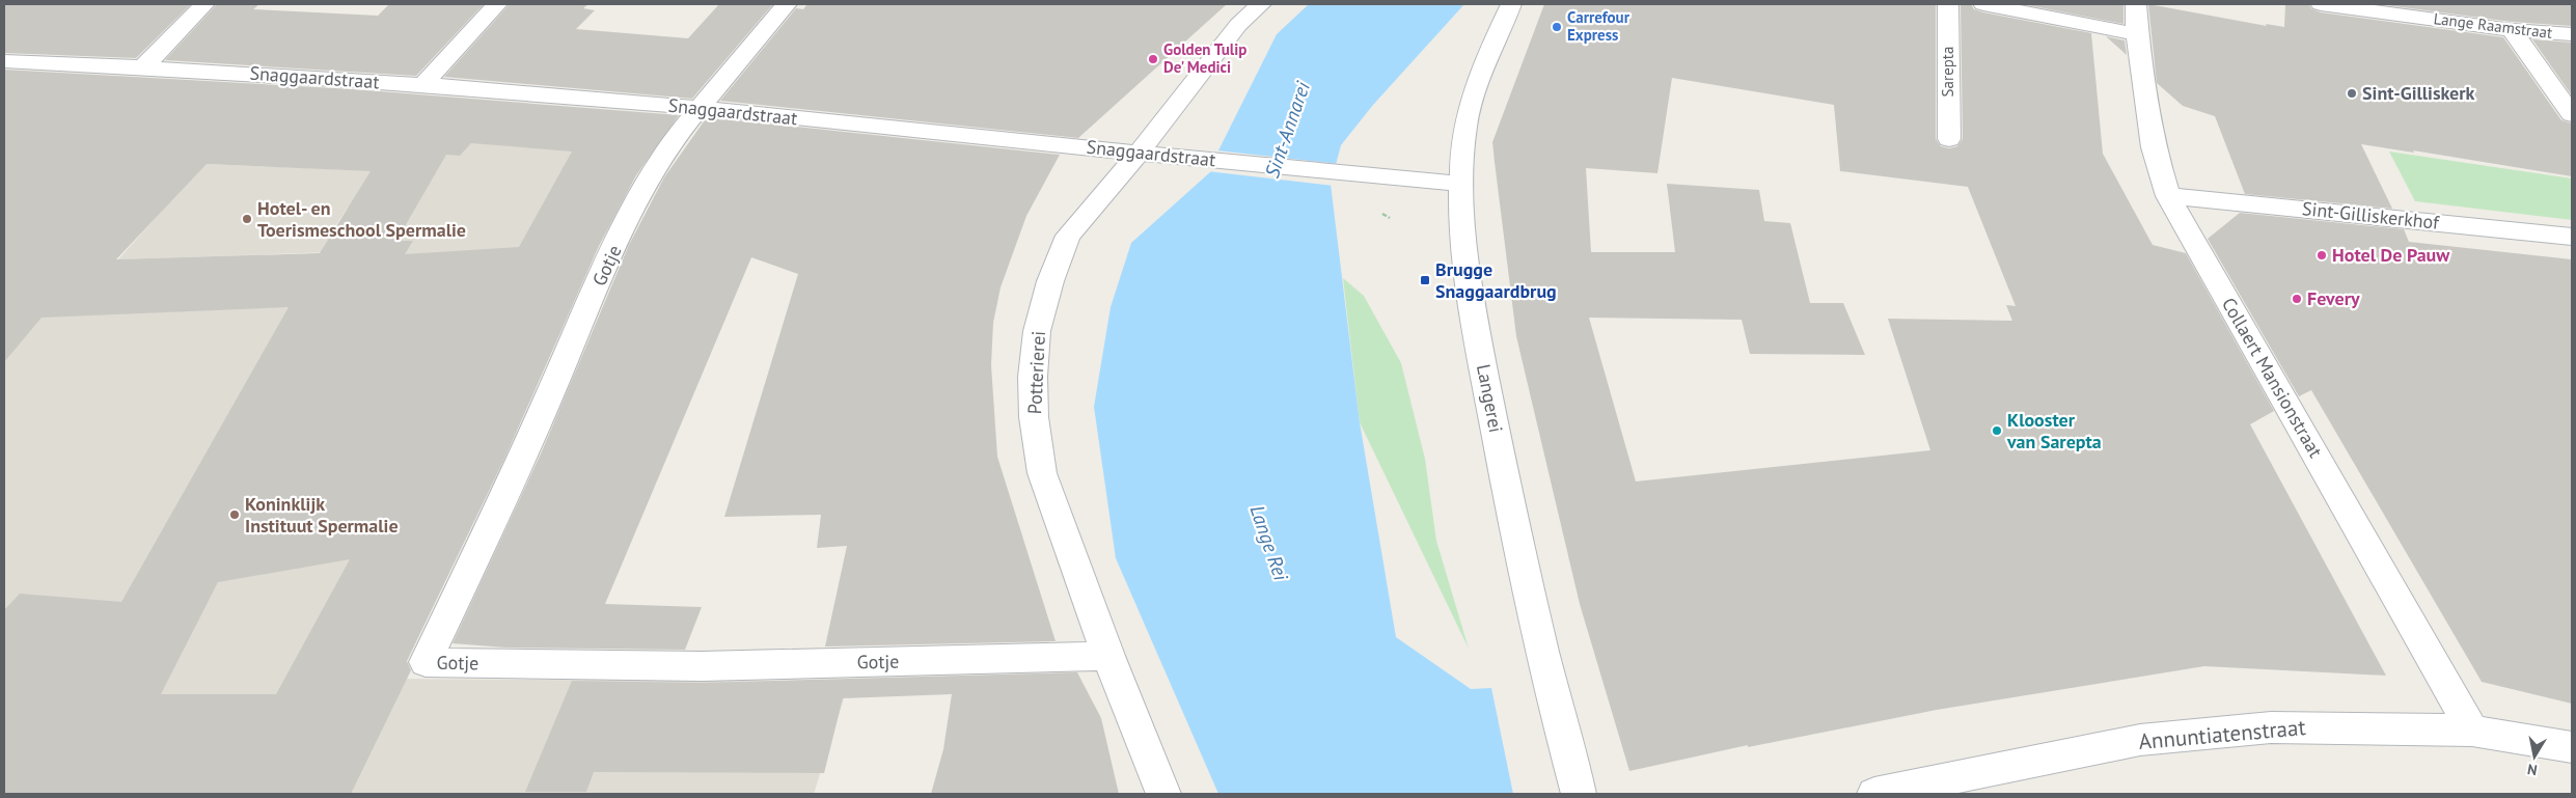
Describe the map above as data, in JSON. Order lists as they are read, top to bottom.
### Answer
{
  "streets": {
    "street": [
      "Lange Raamstraat",
      "Sarepta",
      "Snaggaardstraat",
      "Sint-Gilliskerkhof",
      "Gotje",
      "Potterierei",
      "Collaert Mansionstraat",
      "Langerei",
      "Annuntiatenstraat"
    ]
  },
  "crossings": [
    ["Snaggaardstraat", "Gotje"],
    ["Snaggaardstraat", "Potterierei"],
    ["Snaggaardstraat", "Langerei"],
    ["Sint-Gilliskerkhof", "Collaert Mansionstraat"],
    ["Gotje", "Potterierei"],
    ["Collaert Mansionstraat", "Annuntiatenstraat"]
  ],
  "water": ["Sint-Annarei", "Lange Rei"],
  "places": {
    "other": [
      "Carrefour Express",
      "Golden Tulip De' Medici",
      "Sint-Gilliskerk",
      "Hotel- en Toerismeschool Spermalie",
      "Hotel De Pauw",
      "Fevery",
      "Klooster van Sarepta",
      "Koninklijk Instituut Spermalie"
    ],
    "transit": ["Brugge Snaggaardbrug"]
  },
  "north": "bottom"
}
